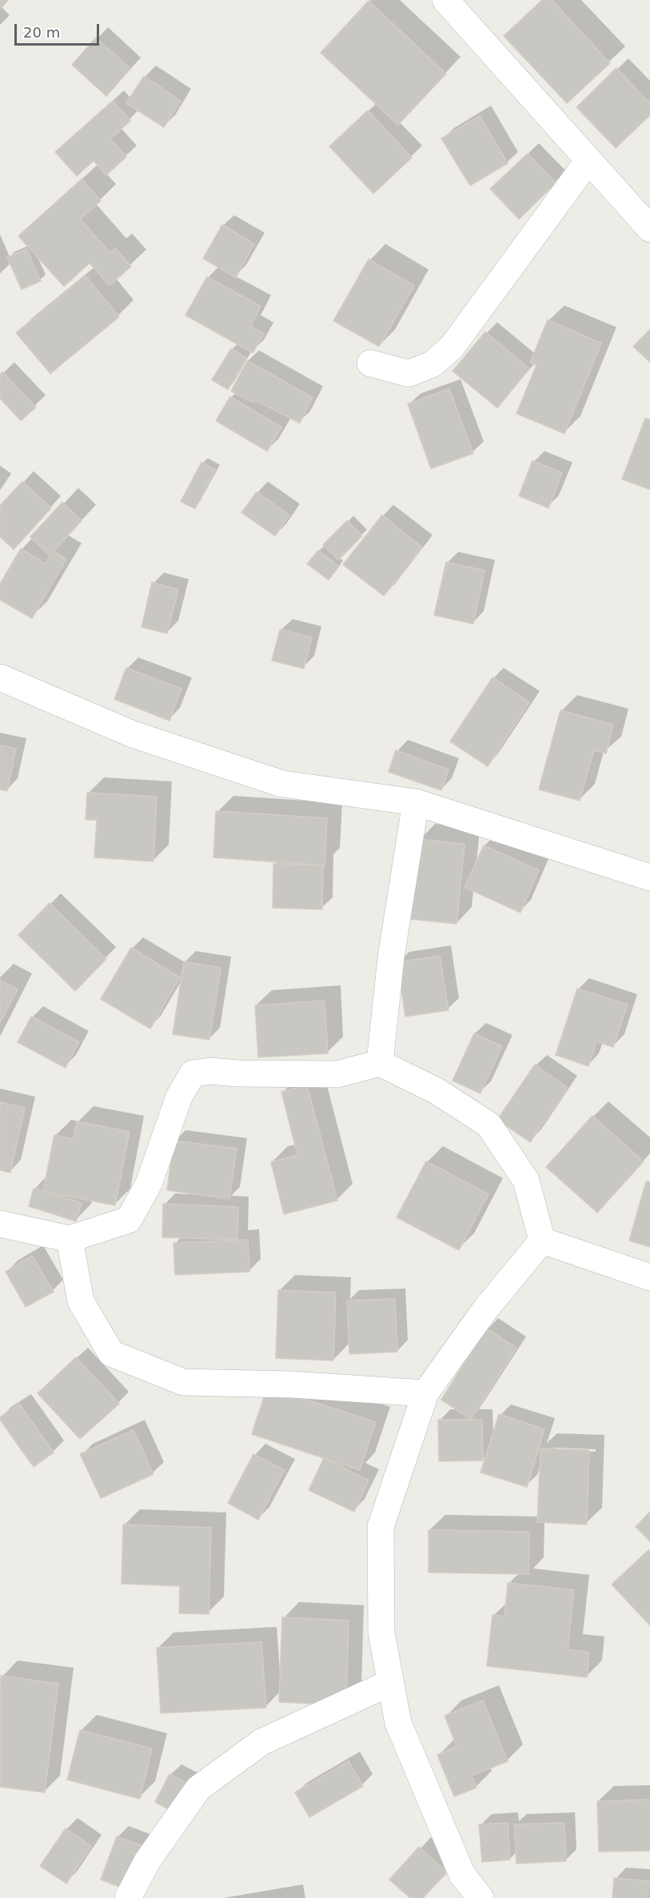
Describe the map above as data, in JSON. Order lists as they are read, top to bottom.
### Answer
{
  "scale_bar": "20 m"
}
